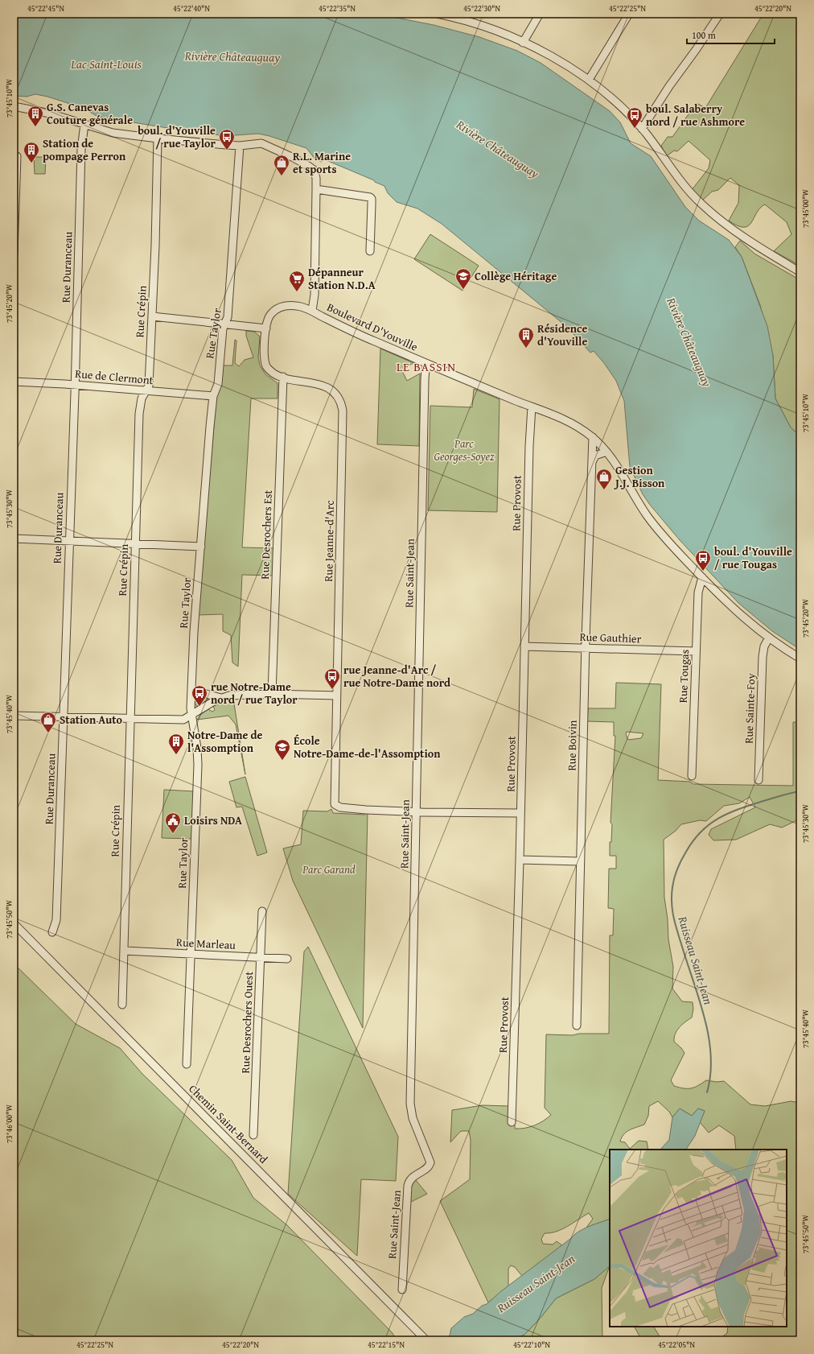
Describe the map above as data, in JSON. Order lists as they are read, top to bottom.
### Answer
{
  "streets": {
    "street": [
      "Rue Duranceau",
      "Rue Crépin",
      "Boulevard D'Youville",
      "Rue Taylor",
      "Rue de Clermont",
      "Rue Provost",
      "Rue Desrochers Est",
      "Rue Jeanne-d'Arc",
      "Rue Saint-Jean",
      "Rue Gauthier",
      "Rue Tougas",
      "Rue Sainte-Foy",
      "Rue Boivin",
      "Rue Marleau",
      "Rue Desrochers Ouest",
      "Chemin Saint-Bernard"
    ]
  },
  "crossings": [
    ["Rue Duranceau", "Boulevard D'Youville"],
    ["Rue Duranceau", "Rue de Clermont"],
    ["Rue Crépin", "Boulevard D'Youville"],
    ["Rue Crépin", "Rue de Clermont"],
    ["Rue Crépin", "Rue Marleau"],
    ["Boulevard D'Youville", "Rue Taylor"],
    ["Boulevard D'Youville", "Rue Provost"],
    ["Boulevard D'Youville", "Rue Jeanne-d'Arc"],
    ["Boulevard D'Youville", "Rue Saint-Jean"],
    ["Boulevard D'Youville", "Rue Tougas"],
    ["Boulevard D'Youville", "Rue Sainte-Foy"],
    ["Boulevard D'Youville", "Rue Boivin"],
    ["Rue Taylor", "Rue de Clermont"],
    ["Rue Taylor", "Rue Marleau"],
    ["Rue Provost", "Rue Gauthier"],
    ["Rue Desrochers Est", "Rue Jeanne-d'Arc"],
    ["Rue Jeanne-d'Arc", "Rue Saint-Jean"],
    ["Rue Gauthier", "Rue Tougas"],
    ["Rue Gauthier", "Rue Boivin"],
    ["Rue Marleau", "Rue Desrochers Ouest"]
  ],
  "districts": ["LE BASSIN"],
  "water": ["Rivière Châteauguay", "Lac Saint-Louis", "Ruisseau Saint-Jean"],
  "parks": ["Parc Georges-Soyez", "Parc Garand"],
  "places": {
    "building": [
      "G.S. Canevas Couture générale",
      "Station de pompage Perron",
      "Résidence d'Youville",
      "Notre-Dame de l'Assomption"
    ],
    "bus stop": [
      "boul. Salaberry nord / rue Ashmore",
      "boul. d'Youville / rue Taylor",
      "boul. d'Youville / rue Tougas",
      "rue Jeanne-d'Arc / rue Notre-Dame nord",
      "rue Notre-Dame nord / rue Taylor"
    ],
    "shop": ["R.L. Marine et sports", "Gestion J.J. Bisson", "Station Auto"],
    "school or university": ["Collège Héritage", "École Notre-Dame-de-l'Assomption"],
    "supermarket": ["Dépanneur Station N.D.A"],
    "public building": ["Loisirs NDA"]
  },
  "scale_bar": "100 m",
  "coordinates": [
    "45°22'45\"N",
    "45°22'40\"N",
    "45°22'35\"N",
    "45°22'30\"N",
    "45°22'25\"N",
    "45°22'20\"N",
    "73°45'10\"W",
    "73°45'00\"W",
    "73°45'20\"W",
    "73°45'30\"W",
    "73°45'40\"W",
    "73°45'50\"W",
    "73°46'00\"W",
    "45°22'15\"N",
    "45°22'10\"N",
    "45°22'05\"N"
  ]
}
